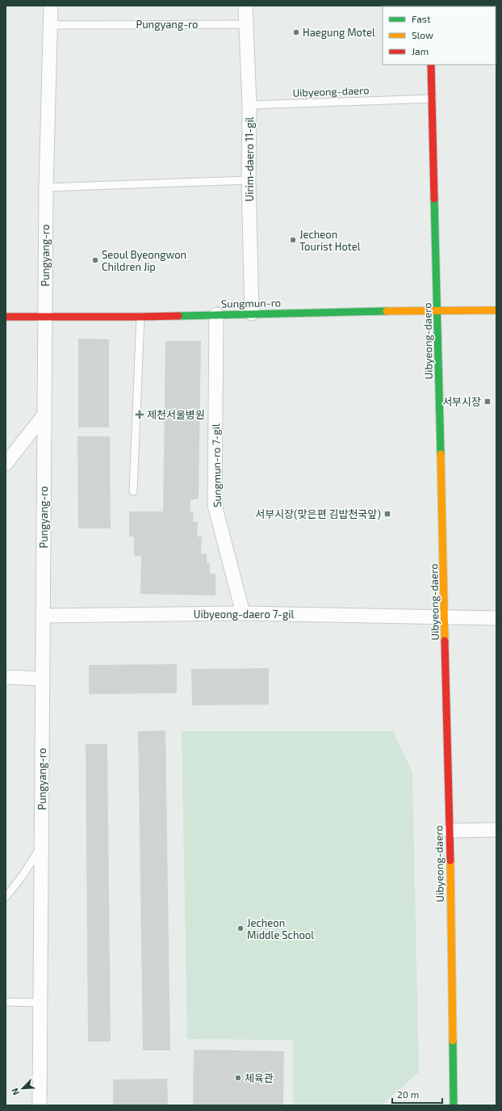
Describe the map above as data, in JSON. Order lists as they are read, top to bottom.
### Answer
{
  "streets": {
    "street": [
      "Pungyang-ro",
      "Uibyeong-daero",
      "Uirim-daero 11-gil",
      "Sungmun-ro",
      "Sungmun-ro 7-gil",
      "Uibyeong-daero 7-gil"
    ]
  },
  "crossings": [
    ["Pungyang-ro", "Uirim-daero 11-gil"],
    ["Pungyang-ro", "Sungmun-ro"],
    ["Pungyang-ro", "Uibyeong-daero 7-gil"],
    ["Uibyeong-daero", "Uirim-daero 11-gil"],
    ["Uibyeong-daero", "Sungmun-ro"],
    ["Uibyeong-daero", "Uibyeong-daero 7-gil"],
    ["Uirim-daero 11-gil", "Sungmun-ro"],
    ["Sungmun-ro", "Sungmun-ro 7-gil"],
    ["Sungmun-ro 7-gil", "Uibyeong-daero 7-gil"]
  ],
  "places": {
    "other": [
      "Haegung Motel",
      "Jecheon Tourist Hotel",
      "Seoul Byeongwon Children Jip",
      "Jecheon Middle School",
      "체육관"
    ],
    "transit": ["서부시장", "서부시장(맞은편 김밥천국앞)"],
    "health": ["제천서울병원"]
  },
  "legend": ["Fast", "Slow", "Jam"],
  "scale_bar": "20 m",
  "north": "bottom left"
}
